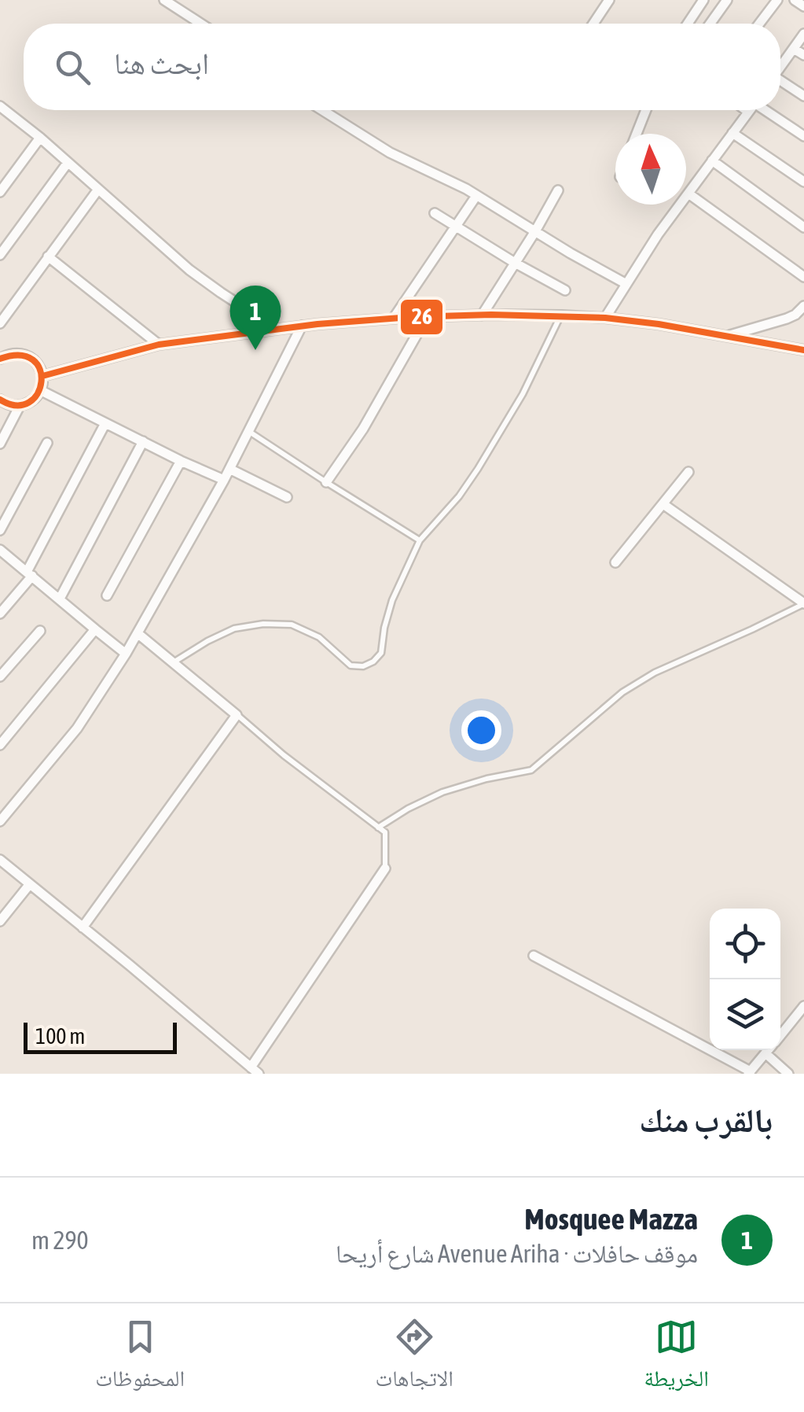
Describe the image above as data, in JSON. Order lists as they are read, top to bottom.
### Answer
{
  "lines": ["transit line 26"],
  "scale_bar": "100 m",
  "north": "top",
  "page": {
    "search": "ابحث هنا",
    "pins": "1",
    "scale": "100 m",
    "heading": "بالقرب منك",
    "list": [
      {
        "mark": "1",
        "name": "Mosquee Mazza",
        "note": "موقف حافلات · Avenue Ariha شارع أريحا",
        "value": "290 m"
      }
    ],
    "nav": ["الخريطة", "الاتجاهات", "المحفوظات"]
  }
}
